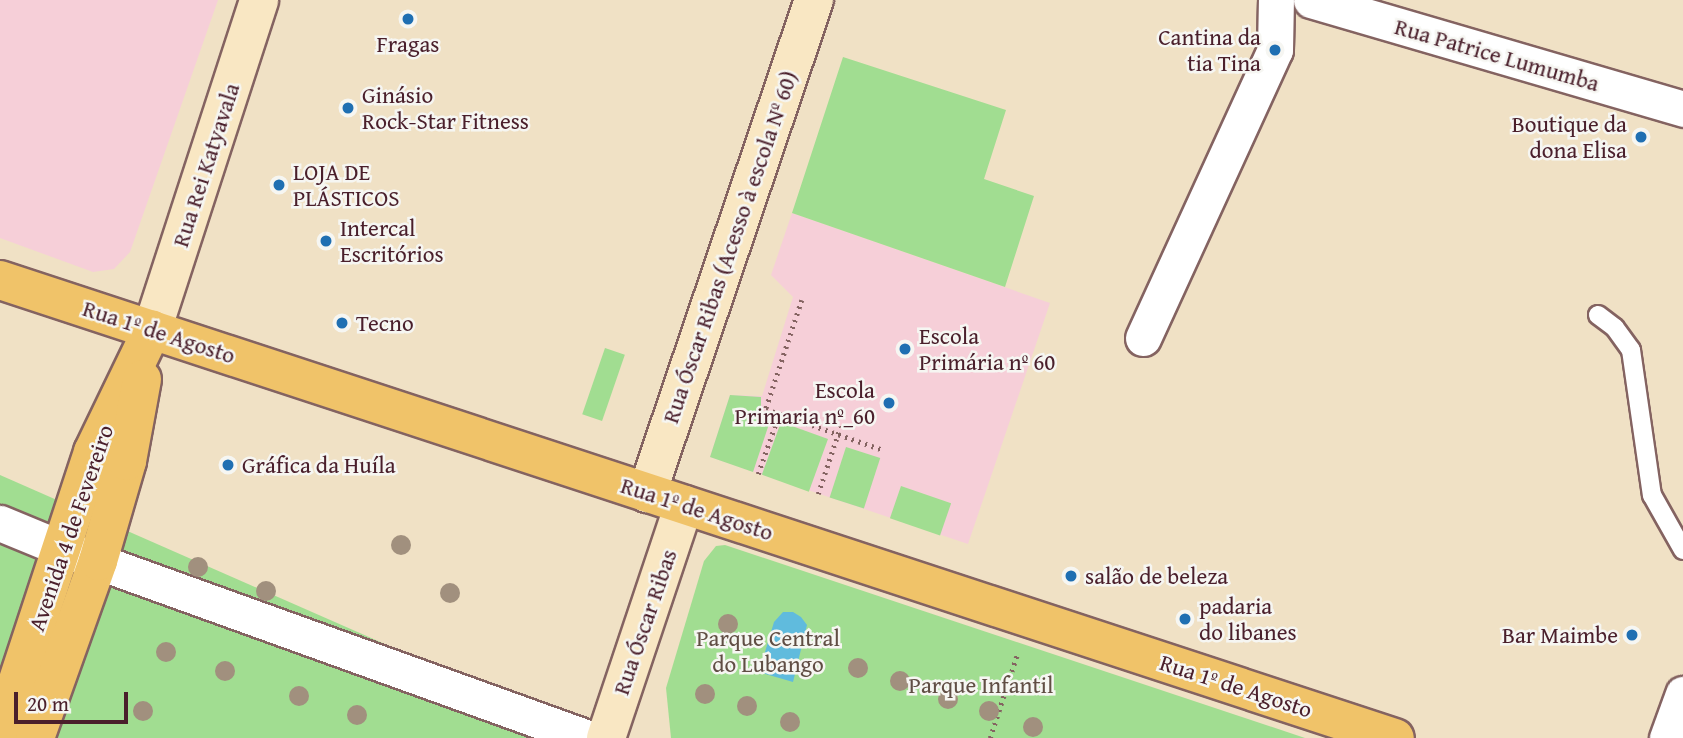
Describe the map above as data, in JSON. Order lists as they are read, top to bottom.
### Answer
{
  "streets": {
    "main road": ["Rua 1º de Agosto", "Avenida 4 de Fevereiro"],
    "street": [
      "Rua Patrice Lumumba",
      "Rua Rei Katyavala",
      "Rua Óscar Ribas (Acesso à escola Nº 60)",
      "Rua Óscar Ribas"
    ]
  },
  "crossings": [
    ["Rua Rei Katyavala", "Rua 1º de Agosto"],
    ["Rua Rei Katyavala", "Avenida 4 de Fevereiro"],
    ["Rua Óscar Ribas (Acesso à escola Nº 60)", "Rua 1º de Agosto"],
    ["Rua 1º de Agosto", "Avenida 4 de Fevereiro"],
    ["Rua 1º de Agosto", "Rua Óscar Ribas"]
  ],
  "parks": ["Parque Central do Lubango", "Parque Infantil"],
  "places": [
    "Fragas",
    "Cantina da tia Tina",
    "Ginásio Rock-Star Fitness",
    "Boutique da dona Elisa",
    "LOJA DE PLÁSTICOS",
    "Intercal Escritórios",
    "Tecno",
    "Escola Primária nº 60",
    "Escola Primaria nº_60",
    "Gráfica da Huíla",
    "salão de beleza",
    "padaria do libanes",
    "Bar Maimbe"
  ],
  "scale_bar": "20 m"
}
